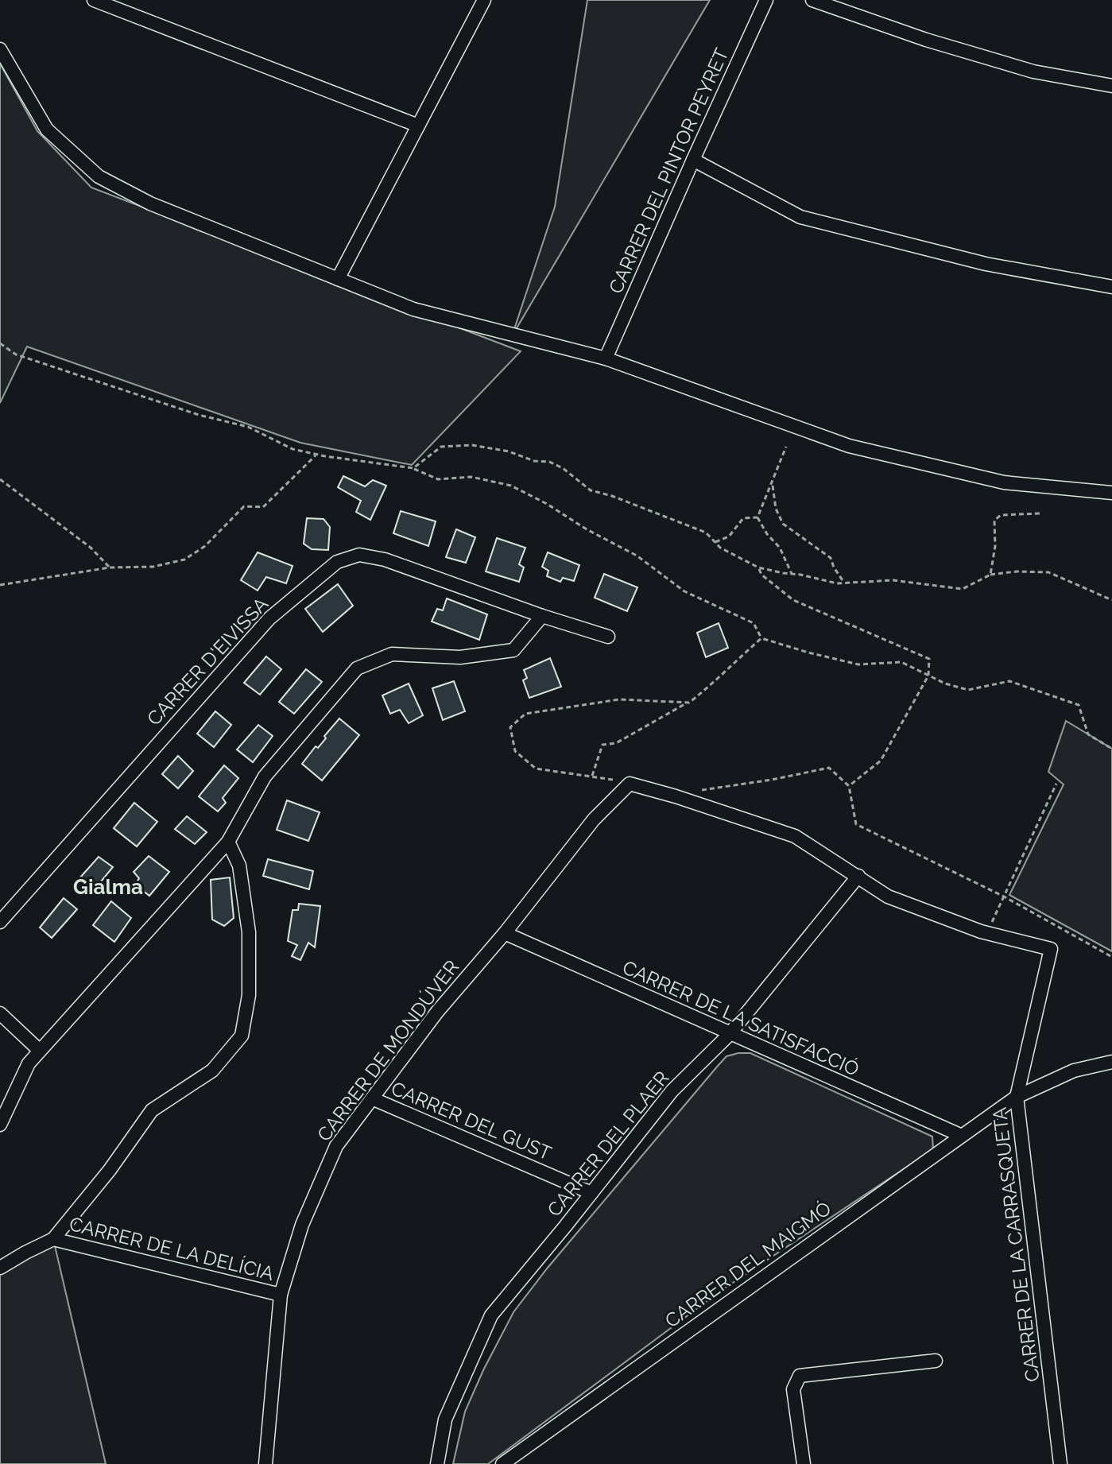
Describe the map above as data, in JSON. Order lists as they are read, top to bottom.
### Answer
{
  "streets": {
    "street": [
      "CARRER DEL PINTOR PEYRET",
      "CARRER D'EIVISSA",
      "CARRER DE LA SATISFACCIÓ",
      "CARRER DE MONDÚVER",
      "CARRER DEL GUST",
      "CARRER DEL PLAER",
      "CARRER DE LA CARRASQUETA",
      "CARRER DE LA DELÍCIA",
      "CARRER DEL MAIGMÓ"
    ]
  },
  "crossings": [
    ["CARRER DE LA SATISFACCIÓ", "CARRER DE MONDÚVER"],
    ["CARRER DE LA SATISFACCIÓ", "CARRER DEL PLAER"],
    ["CARRER DE LA SATISFACCIÓ", "CARRER DEL MAIGMÓ"],
    ["CARRER DE MONDÚVER", "CARRER DEL GUST"],
    ["CARRER DE MONDÚVER", "CARRER DE LA DELÍCIA"],
    ["CARRER DEL GUST", "CARRER DEL PLAER"],
    ["CARRER DE LA CARRASQUETA", "CARRER DEL MAIGMÓ"]
  ],
  "districts": ["Gialma"]
}
